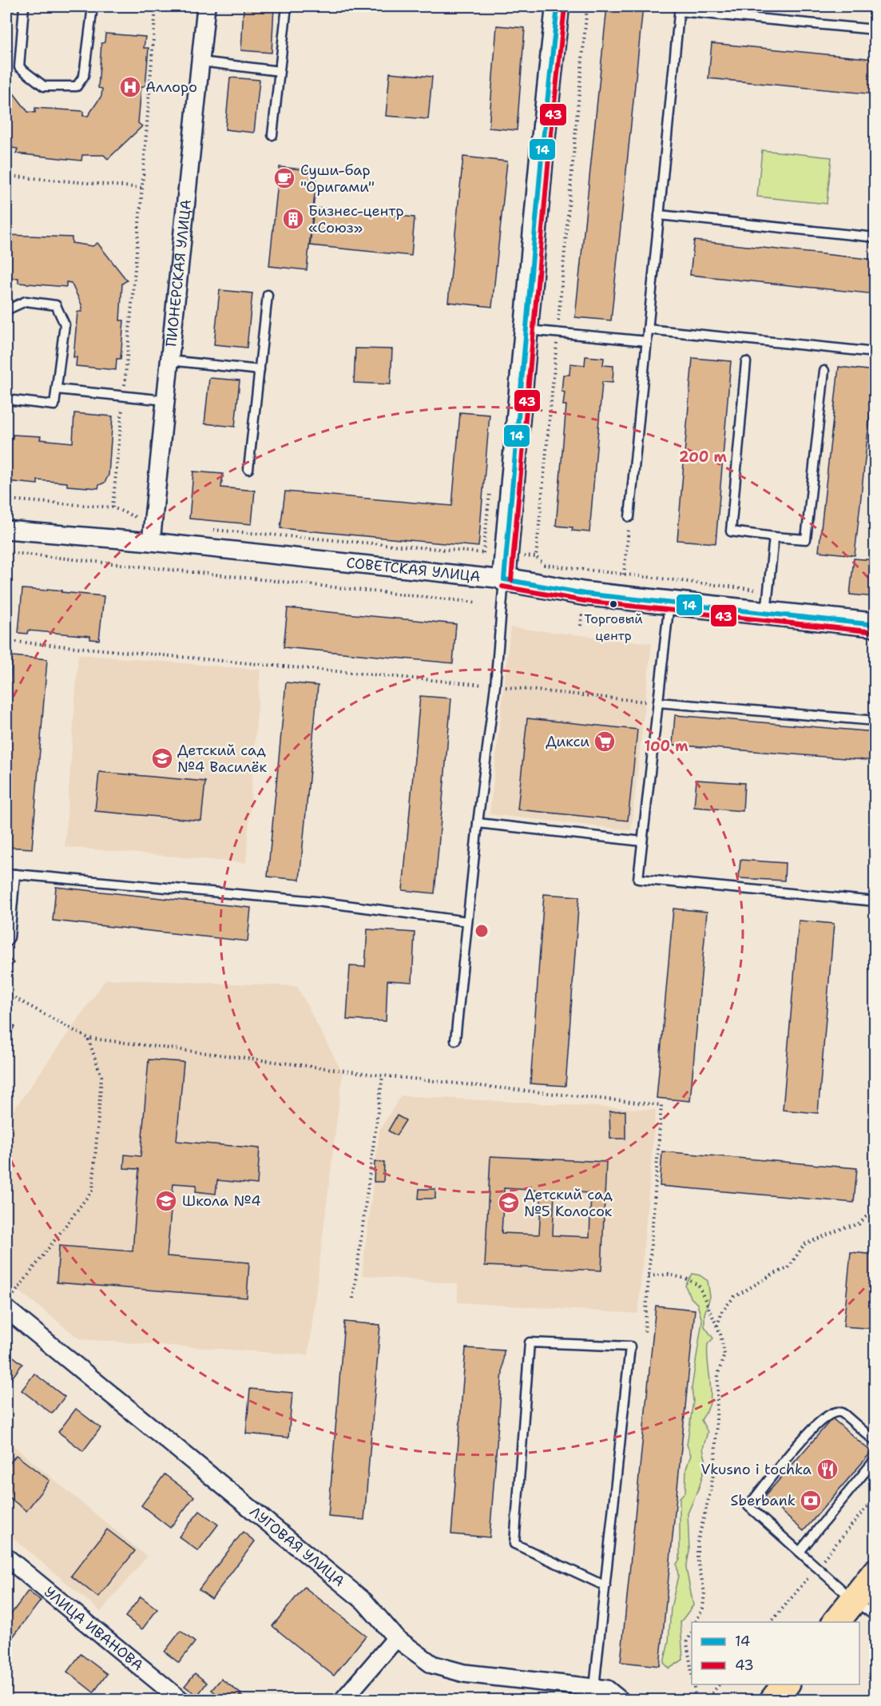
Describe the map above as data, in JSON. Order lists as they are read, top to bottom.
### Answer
{
  "streets": {
    "street": [
      "ПИОНЕРСКАЯ УЛИЦА",
      "СОВЕТСКАЯ УЛИЦА",
      "ЛУГОВАЯ УЛИЦА",
      "УЛИЦА ИВАНОВА"
    ]
  },
  "crossings": [
    ["ПИОНЕРСКАЯ УЛИЦА", "СОВЕТСКАЯ УЛИЦА"]
  ],
  "places": {
    "hospital": ["Аллоро"],
    "cafe": ["Суши-бар \"Оригами\""],
    "building": ["Бизнес-центр «Союз»"],
    "other": ["Торговый центр"],
    "supermarket": ["Дикси"],
    "school or university": ["Детский сад №4 Василёк", "Школа №4", "Детский сад №5 Колосок"],
    "restaurant": ["Vkusno i tochka"],
    "bank": ["Sberbank"]
  },
  "lines": ["transit line 14", "transit line 43"],
  "legend": ["14", "43"],
  "rings": ["200 m", "100 m"]
}
